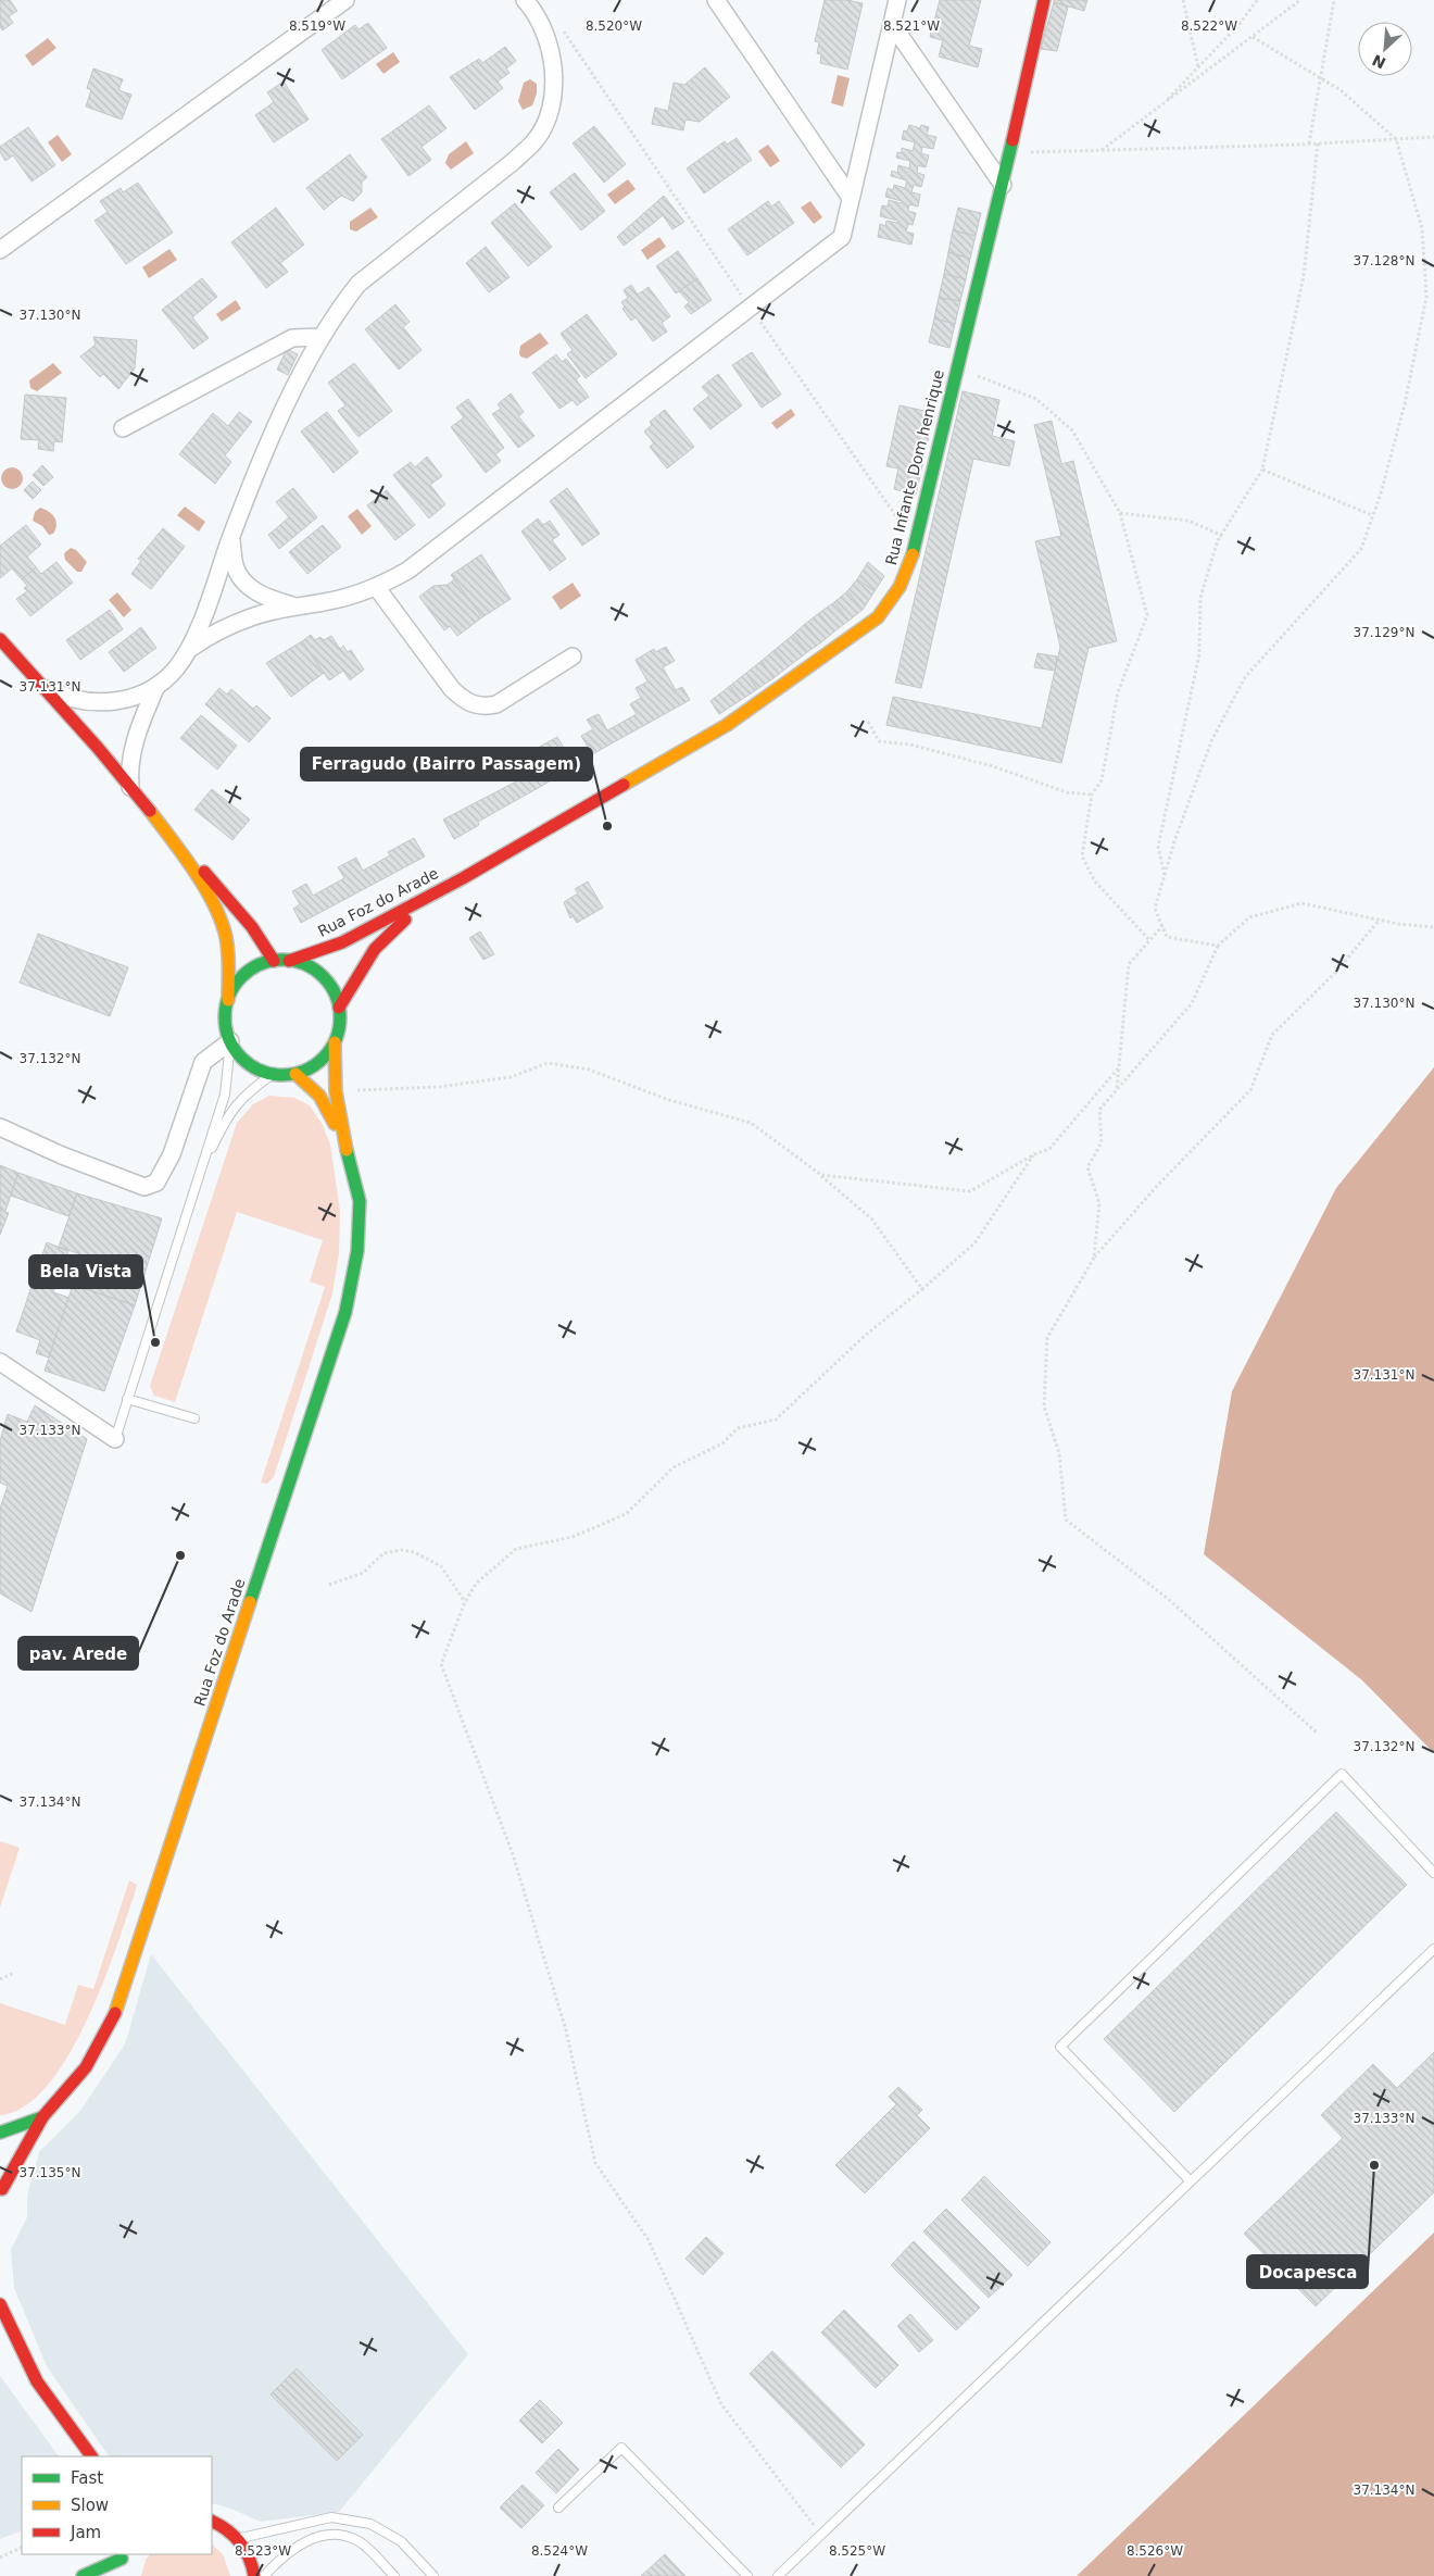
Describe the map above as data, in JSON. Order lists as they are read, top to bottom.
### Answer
{
  "streets": {
    "street": ["Rua Infante Dom henrique", "Rua Foz do Arade"]
  },
  "crossings": [
    ["Rua Infante Dom henrique", "Rua Foz do Arade"]
  ],
  "places": [
    "Ferragudo (Bairro Passagem)",
    "Bela Vista",
    "pav. Arede",
    "Docapesca"
  ],
  "legend": ["Fast", "Slow", "Jam"],
  "north": "bottom left",
  "coordinates": [
    "8.519°W",
    "8.520°W",
    "8.521°W",
    "8.522°W",
    "37.128°N",
    "37.130°N",
    "37.129°N",
    "37.131°N",
    "37.132°N",
    "37.133°N",
    "37.134°N",
    "37.135°N",
    "8.523°W",
    "8.524°W",
    "8.525°W",
    "8.526°W"
  ]
}
